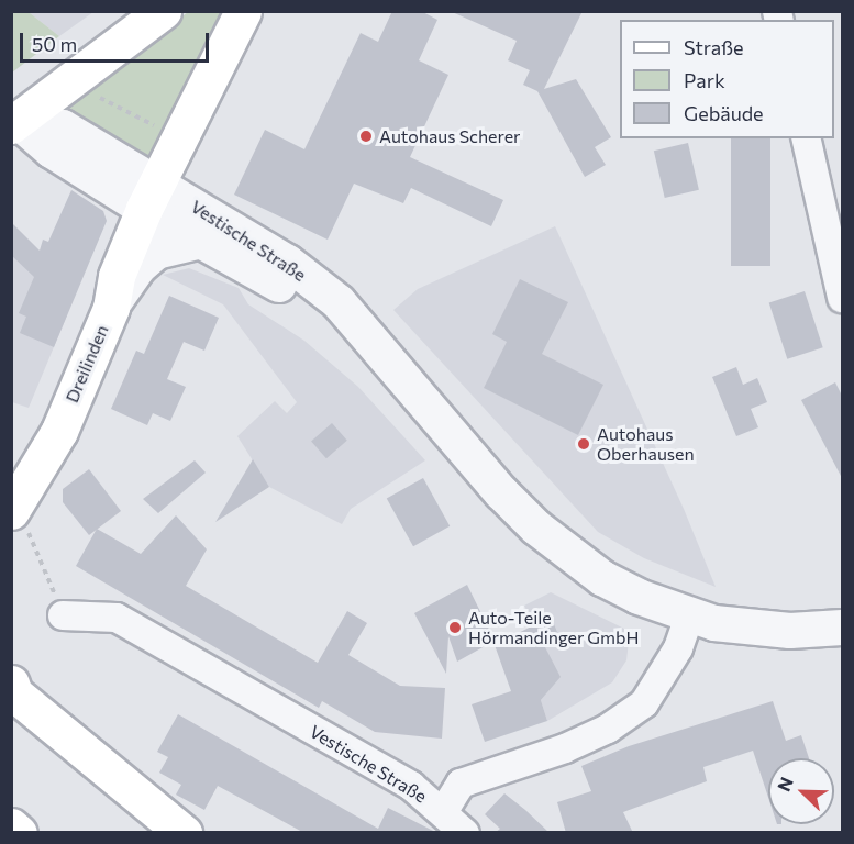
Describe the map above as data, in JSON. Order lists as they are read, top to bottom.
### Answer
{
  "streets": {
    "main road": ["Dreilinden"],
    "street": ["Vestische Straße"]
  },
  "crossings": [
    ["Vestische Straße", "Dreilinden"]
  ],
  "places": ["Autohaus Scherer", "Autohaus Oberhausen", "Auto-Teile Hörmandinger GmbH"],
  "legend": ["Straße", "Park", "Gebäude"],
  "scale_bar": "50 m",
  "north": "top left"
}
